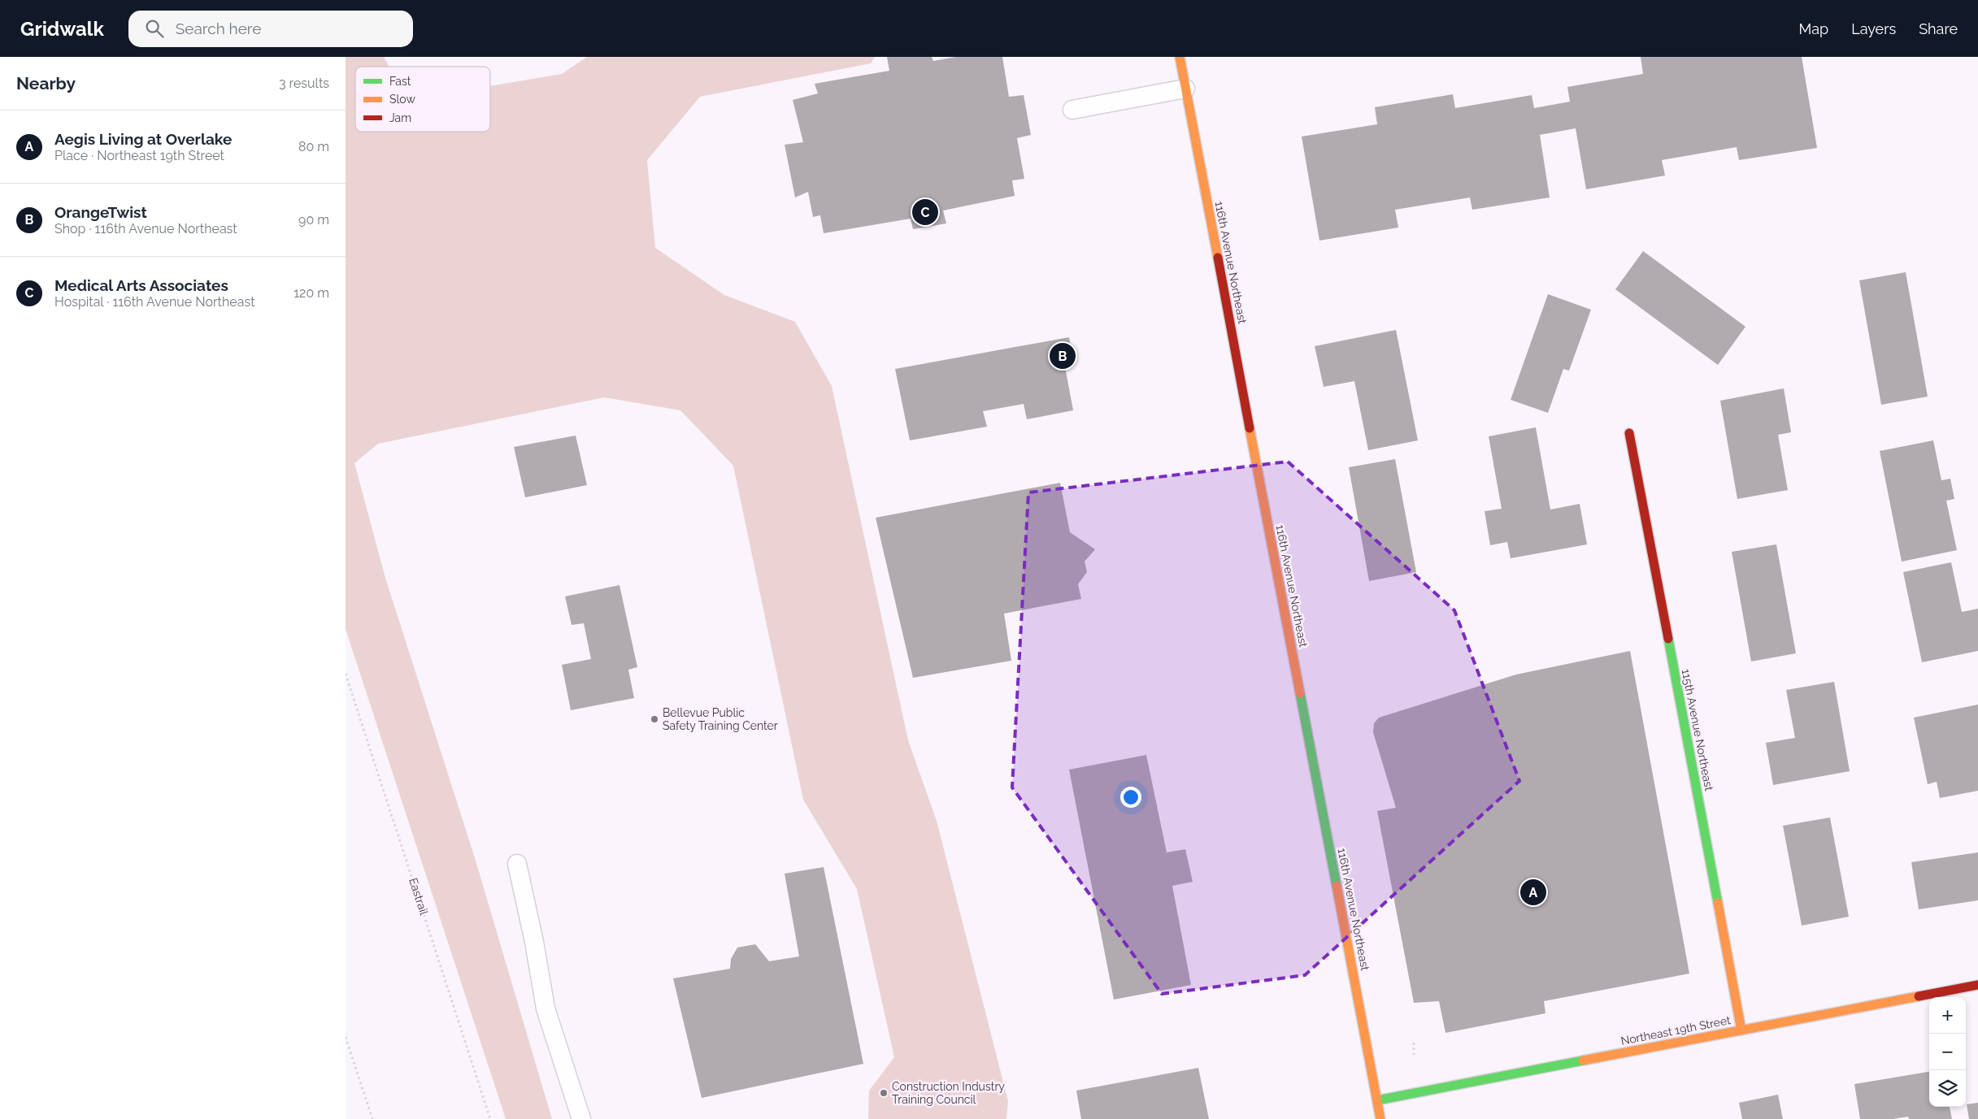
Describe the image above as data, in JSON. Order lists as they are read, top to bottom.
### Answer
{
  "streets": {
    "street": ["116th Avenue Northeast", "115th Avenue Northeast", "Northeast 19th Street"],
    "path": ["Eastrail"]
  },
  "crossings": [
    ["116th Avenue Northeast", "Northeast 19th Street"],
    ["115th Avenue Northeast", "Northeast 19th Street"]
  ],
  "places": ["Bellevue Public Safety Training Center", "Construction Industry Training Council"],
  "legend": ["Fast", "Slow", "Jam"],
  "page": {
    "header": "Gridwalk",
    "search": "Search here",
    "nav": ["Map", "Layers", "Share"],
    "heading": ["Nearby", "3 results"],
    "list": [
      {
        "mark": "A",
        "name": "Aegis Living at Overlake",
        "note": "Place · Northeast 19th Street",
        "value": "80 m"
      },
      {
        "mark": "B",
        "name": "OrangeTwist",
        "note": "Shop · 116th Avenue Northeast",
        "value": "90 m"
      },
      {
        "mark": "C",
        "name": "Medical Arts Associates",
        "note": "Hospital · 116th Avenue Northeast",
        "value": "120 m"
      }
    ],
    "pins": ["C", "B", "A"],
    "map_buttons": ["+", "−"]
  }
}
